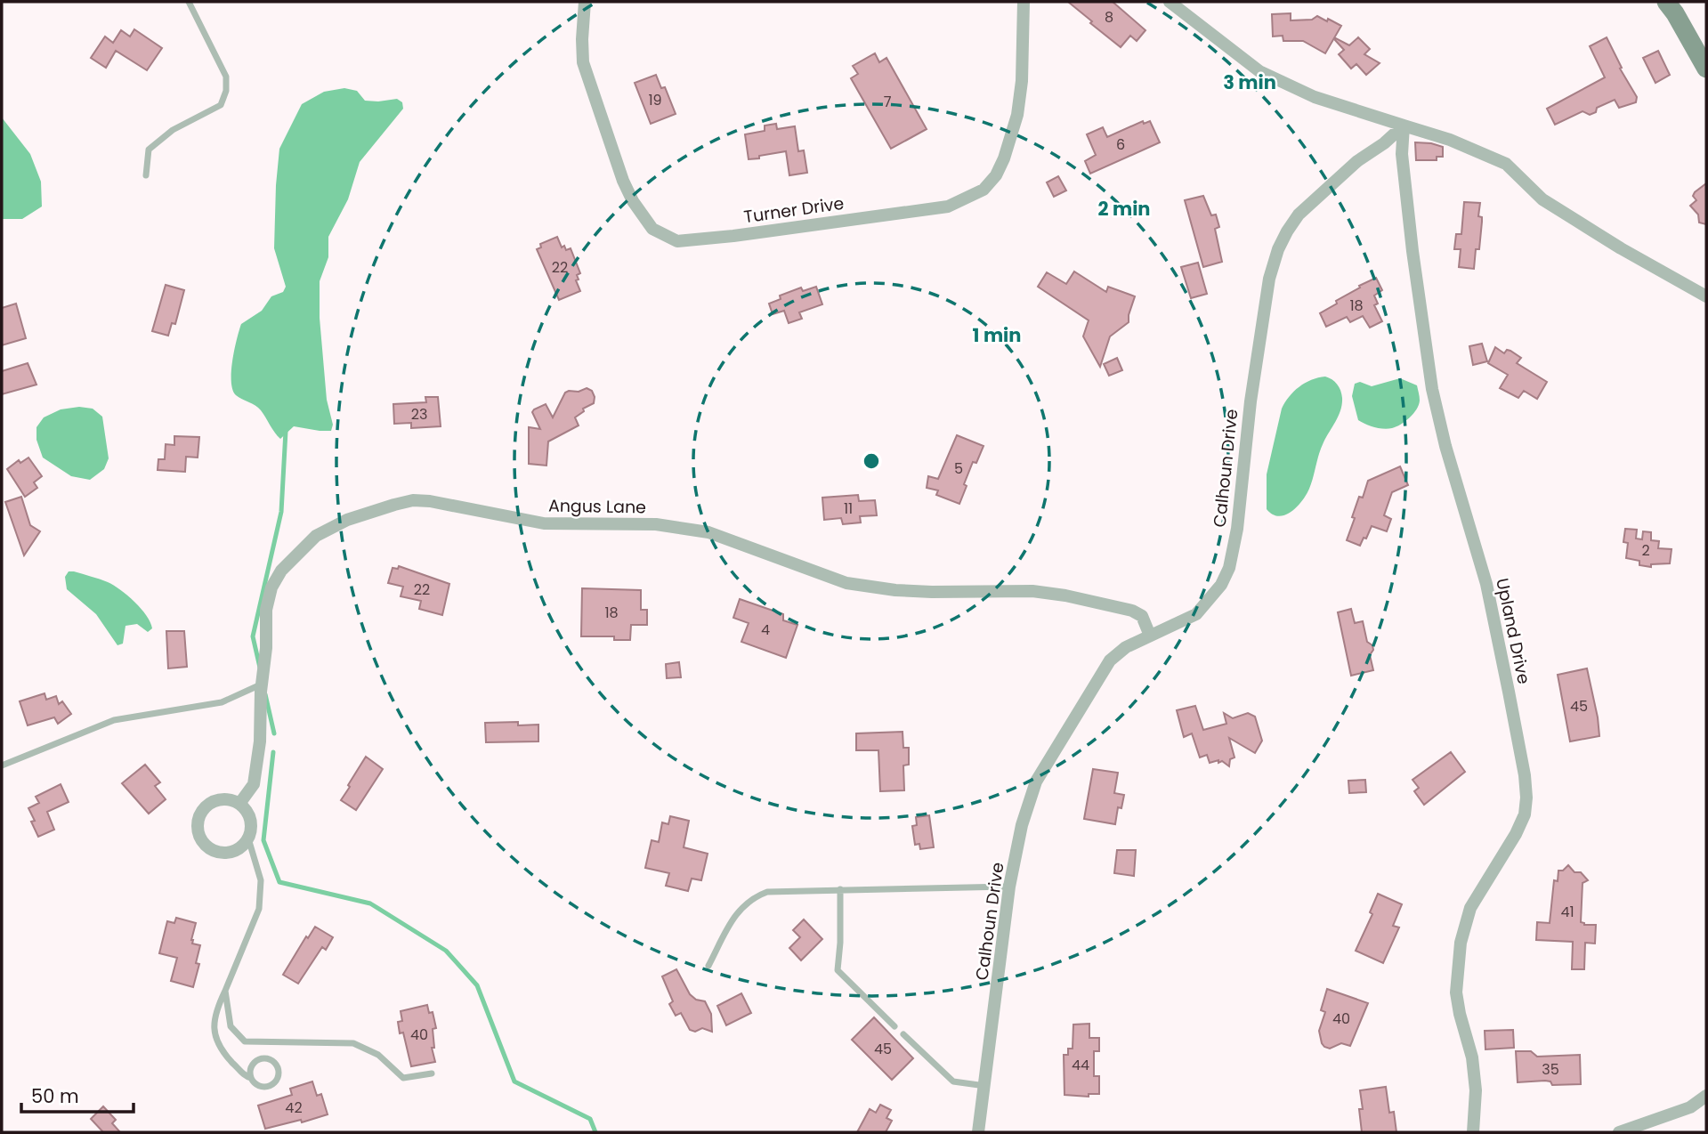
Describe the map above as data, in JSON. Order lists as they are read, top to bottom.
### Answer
{
  "streets": {
    "street": [
      "Turner Drive",
      "Calhoun Drive",
      "Angus Lane",
      "Upland Drive"
    ]
  },
  "crossings": [
    ["Calhoun Drive", "Angus Lane"],
    ["Calhoun Drive", "Upland Drive"]
  ],
  "house_numbers": [
    "8",
    "19",
    "7",
    "6",
    "22",
    "18",
    "23",
    "5",
    "11",
    "2",
    "22",
    "18",
    "4",
    "45",
    "41",
    "40",
    "40",
    "45",
    "44",
    "35",
    "42"
  ],
  "scale_bar": "50 m",
  "rings": ["3 min", "2 min", "1 min"]
}
